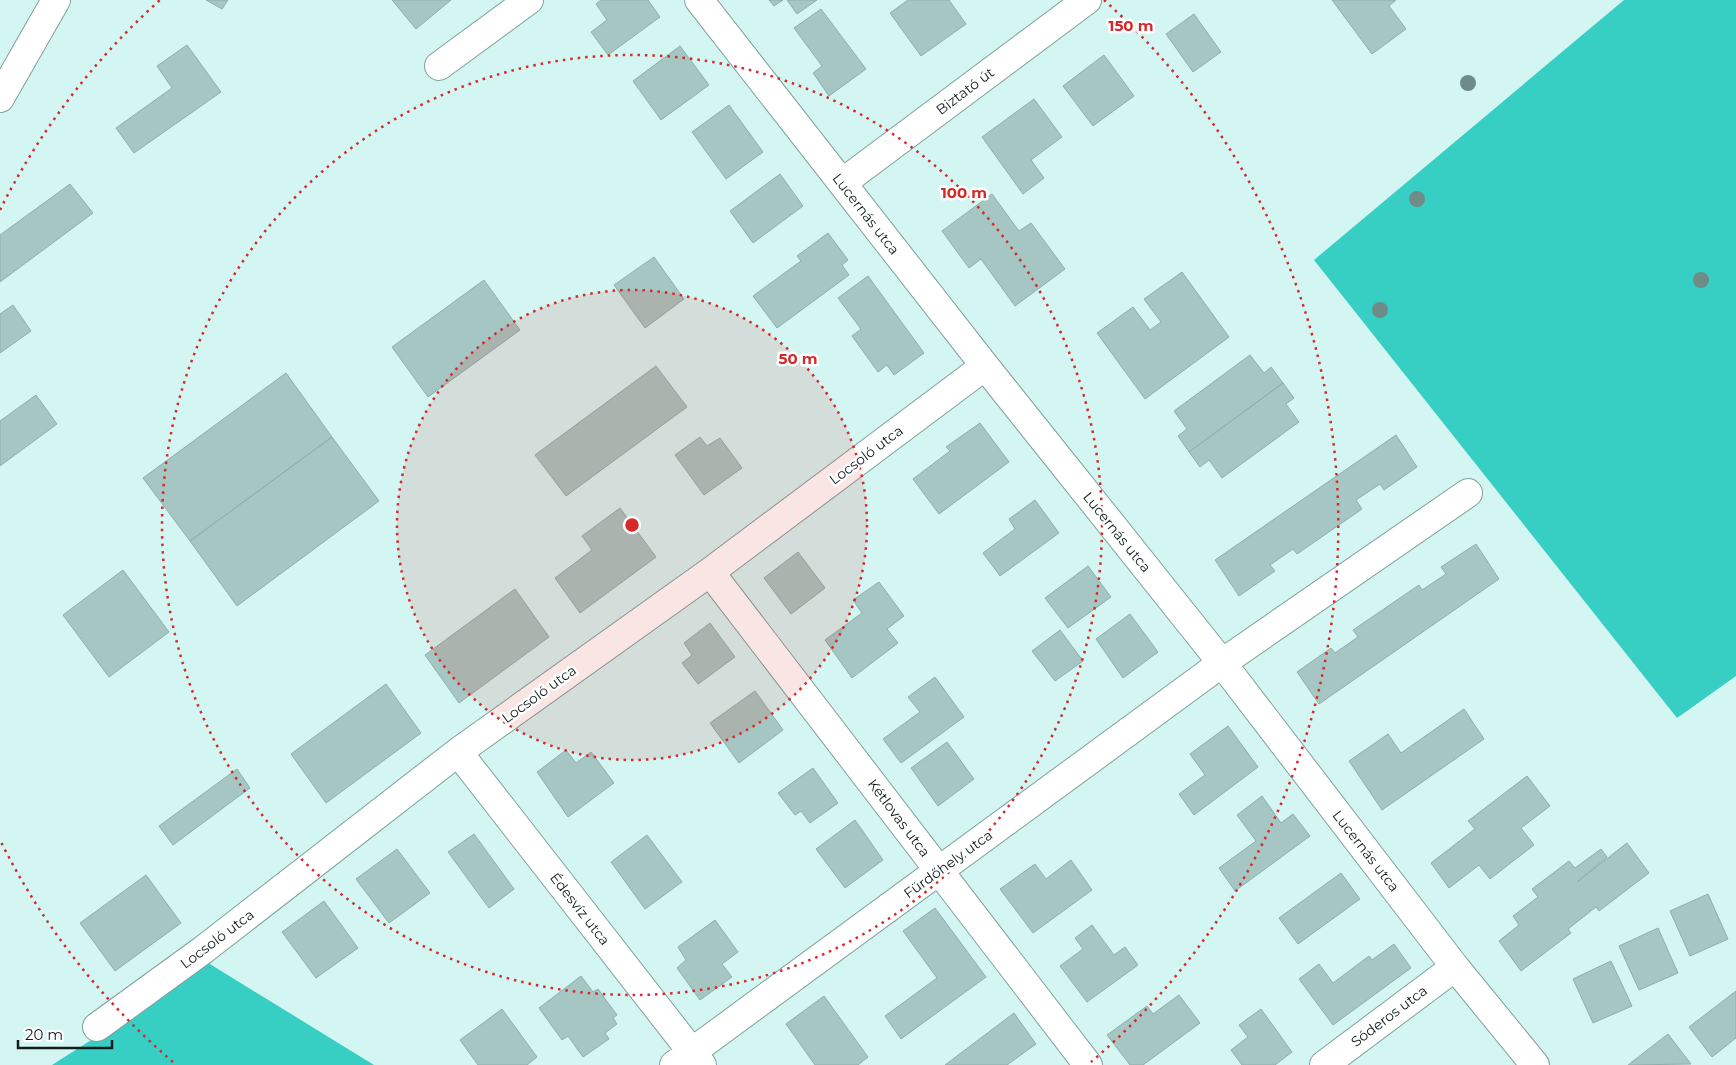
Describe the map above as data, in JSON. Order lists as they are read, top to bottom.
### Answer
{
  "streets": {
    "street": [
      "Biztató út",
      "Lucernás utca",
      "Locsoló utca",
      "Kétlovas utca",
      "Fürdőhely utca",
      "Édesvíz utca",
      "Sóderos utca"
    ]
  },
  "crossings": [
    ["Biztató út", "Lucernás utca"],
    ["Lucernás utca", "Locsoló utca"],
    ["Lucernás utca", "Fürdőhely utca"],
    ["Lucernás utca", "Sóderos utca"],
    ["Locsoló utca", "Kétlovas utca"],
    ["Locsoló utca", "Édesvíz utca"],
    ["Kétlovas utca", "Fürdőhely utca"],
    ["Fürdőhely utca", "Édesvíz utca"]
  ],
  "scale_bar": "20 m",
  "rings": ["150 m", "100 m", "50 m"]
}
